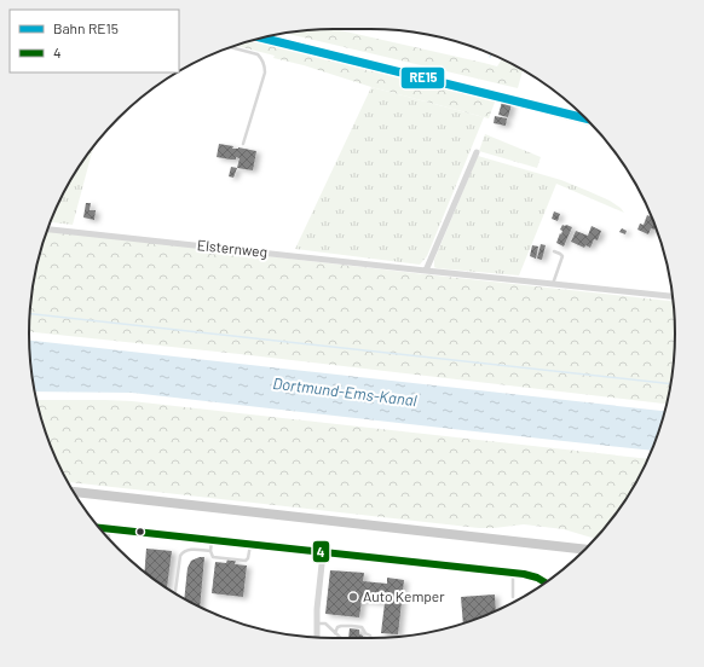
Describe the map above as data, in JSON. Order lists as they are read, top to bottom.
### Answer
{
  "streets": {
    "street": ["Elsternweg"]
  },
  "water": ["Dortmund-Ems-Kanal"],
  "places": ["Auto Kemper"],
  "lines": ["rail line RE15", "transit line 4"],
  "legend": ["Bahn RE15", "4"]
}
